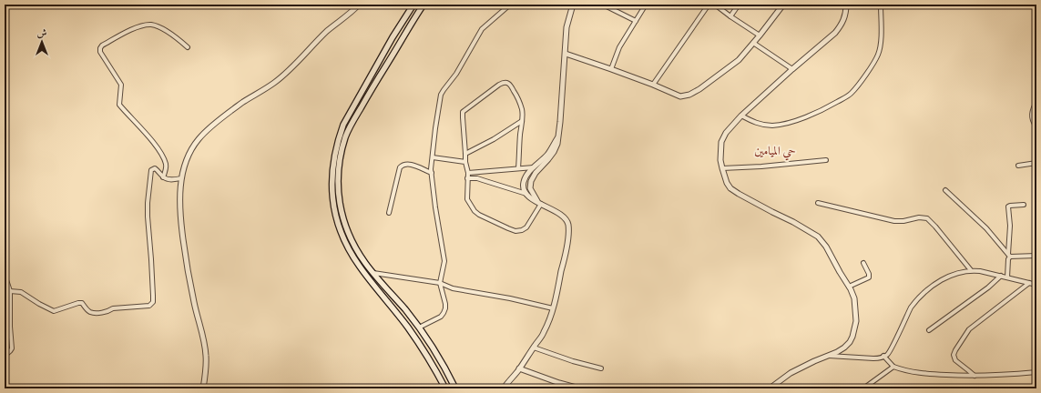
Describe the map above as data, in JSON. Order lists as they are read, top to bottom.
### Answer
{
  "districts": ["حي الميامين"],
  "north": "top"
}
